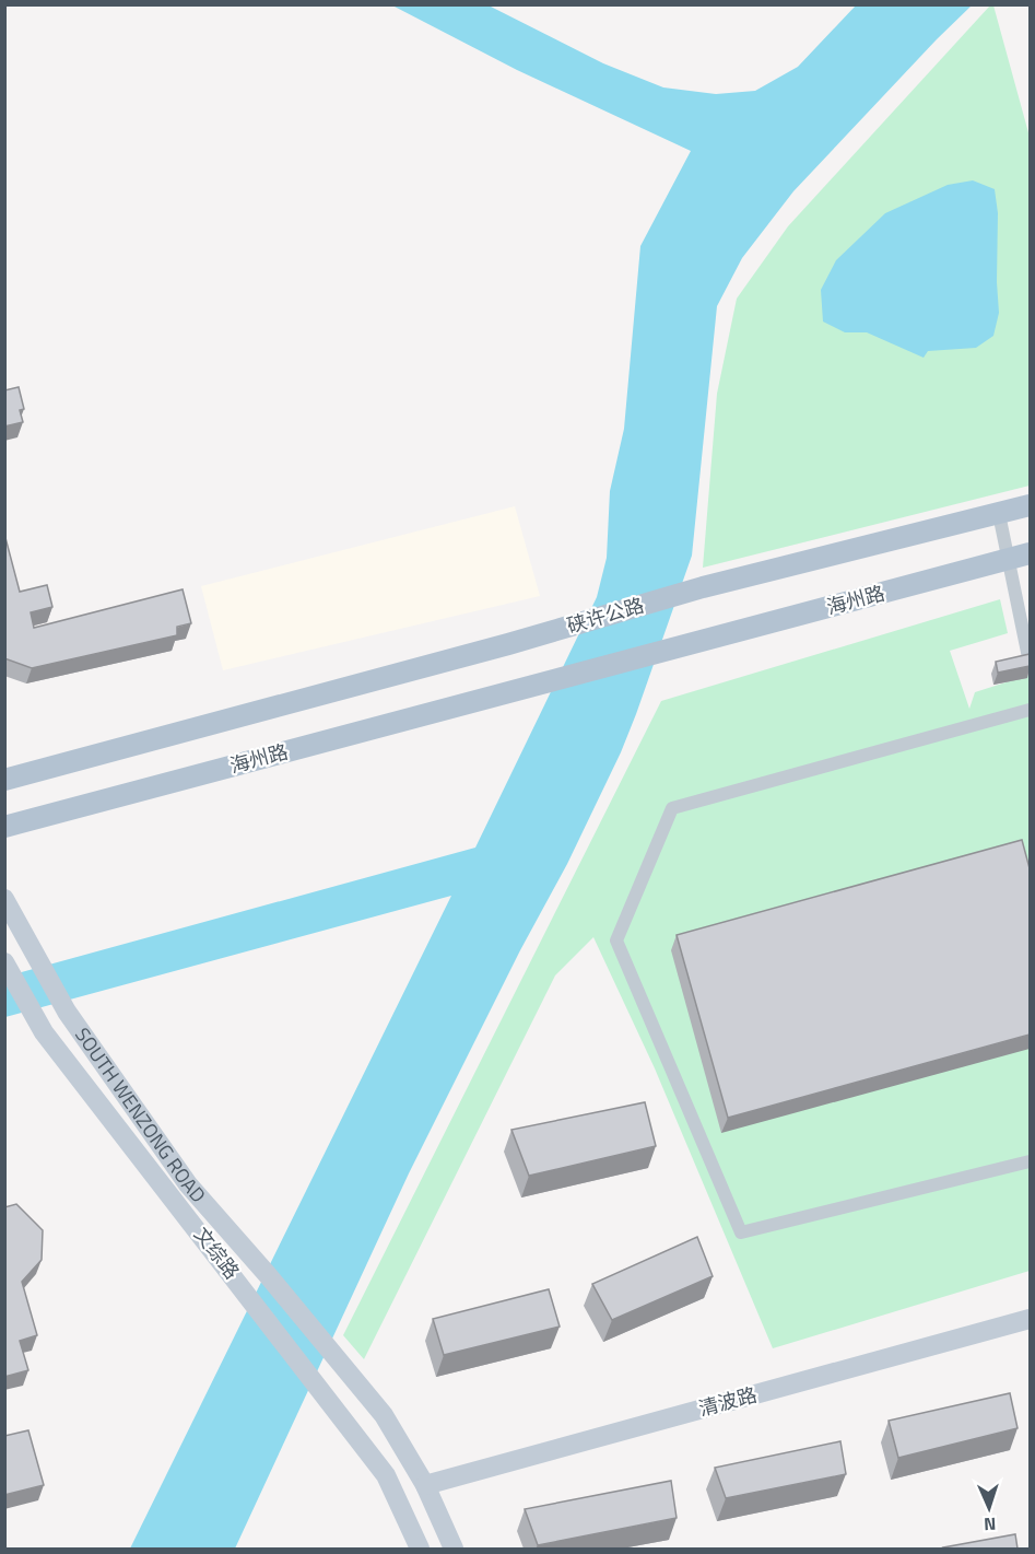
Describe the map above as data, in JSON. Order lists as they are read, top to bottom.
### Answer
{
  "streets": {
    "main road": [
      "海州路",
      "硖许公路",
      "SOUTH WENZONG ROAD",
      "文综路",
      "清波路"
    ]
  },
  "crossings": [
    ["SOUTH WENZONG ROAD", "清波路"]
  ],
  "north": "bottom"
}
